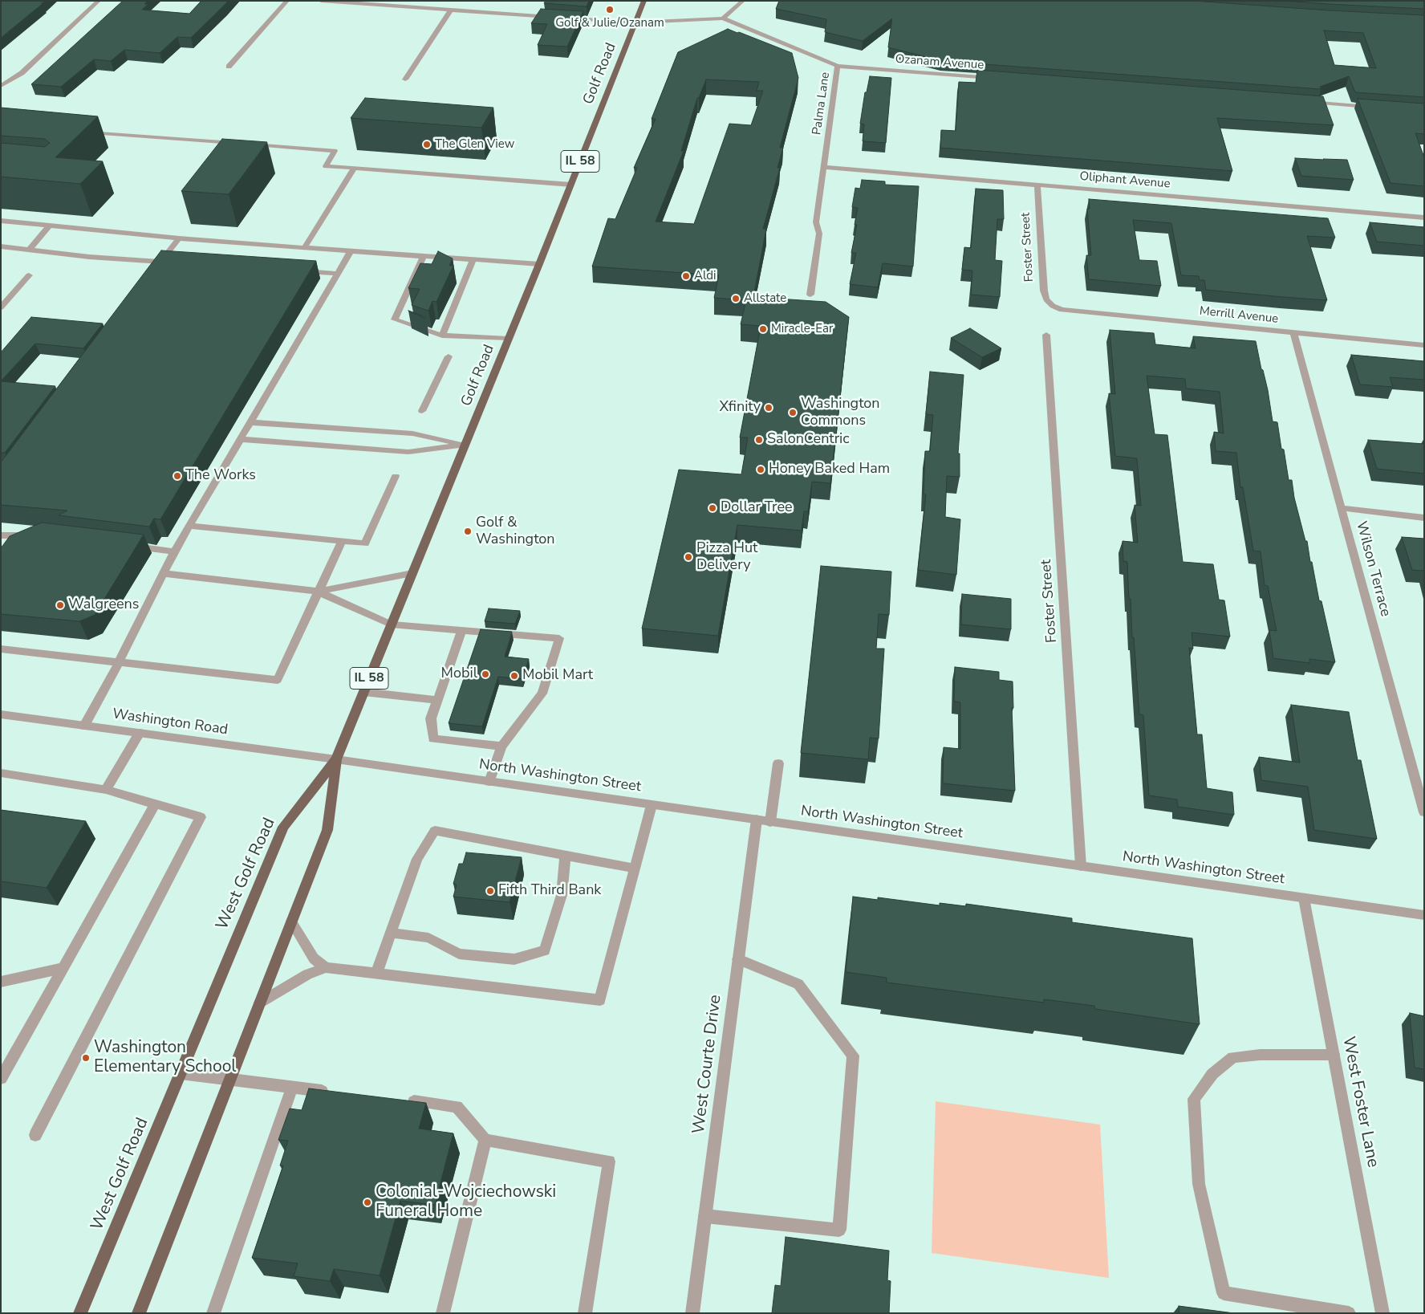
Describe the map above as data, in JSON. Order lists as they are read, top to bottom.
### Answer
{
  "streets": {
    "main road": ["Golf Road", "IL 58", "West Golf Road"],
    "street": [
      "Ozanam Avenue",
      "Palma Lane",
      "Oliphant Avenue",
      "Foster Street",
      "Merrill Avenue",
      "Wilson Terrace",
      "Washington Road",
      "North Washington Street",
      "West Courte Drive",
      "West Foster Lane"
    ]
  },
  "crossings": [
    ["Ozanam Avenue", "Palma Lane"],
    ["Golf Road", "IL 58"],
    ["Golf Road", "Washington Road"],
    ["Golf Road", "North Washington Street"],
    ["Golf Road", "West Golf Road"],
    ["Palma Lane", "Oliphant Avenue"],
    ["IL 58", "Washington Road"],
    ["IL 58", "North Washington Street"],
    ["IL 58", "West Golf Road"],
    ["Oliphant Avenue", "Foster Street"],
    ["Foster Street", "Merrill Avenue"],
    ["Foster Street", "North Washington Street"],
    ["Merrill Avenue", "Wilson Terrace"],
    ["Washington Road", "North Washington Street"],
    ["Washington Road", "West Golf Road"],
    ["North Washington Street", "West Golf Road"],
    ["North Washington Street", "West Courte Drive"],
    ["North Washington Street", "West Foster Lane"]
  ],
  "places": [
    "Golf & Julie/Ozanam",
    "The Glen View",
    "Aldi",
    "Allstate",
    "Miracle-Ear",
    "Xfinity",
    "Washington Commons",
    "SalonCentric",
    "Honey Baked Ham",
    "The Works",
    "Dollar Tree",
    "Golf & Washington",
    "Pizza Hut Delivery",
    "Walgreens",
    "Mobil",
    "Mobil Mart",
    "Fifth Third Bank",
    "Washington Elementary School",
    "Colonial-Wojciechowski Funeral Home"
  ]
}
